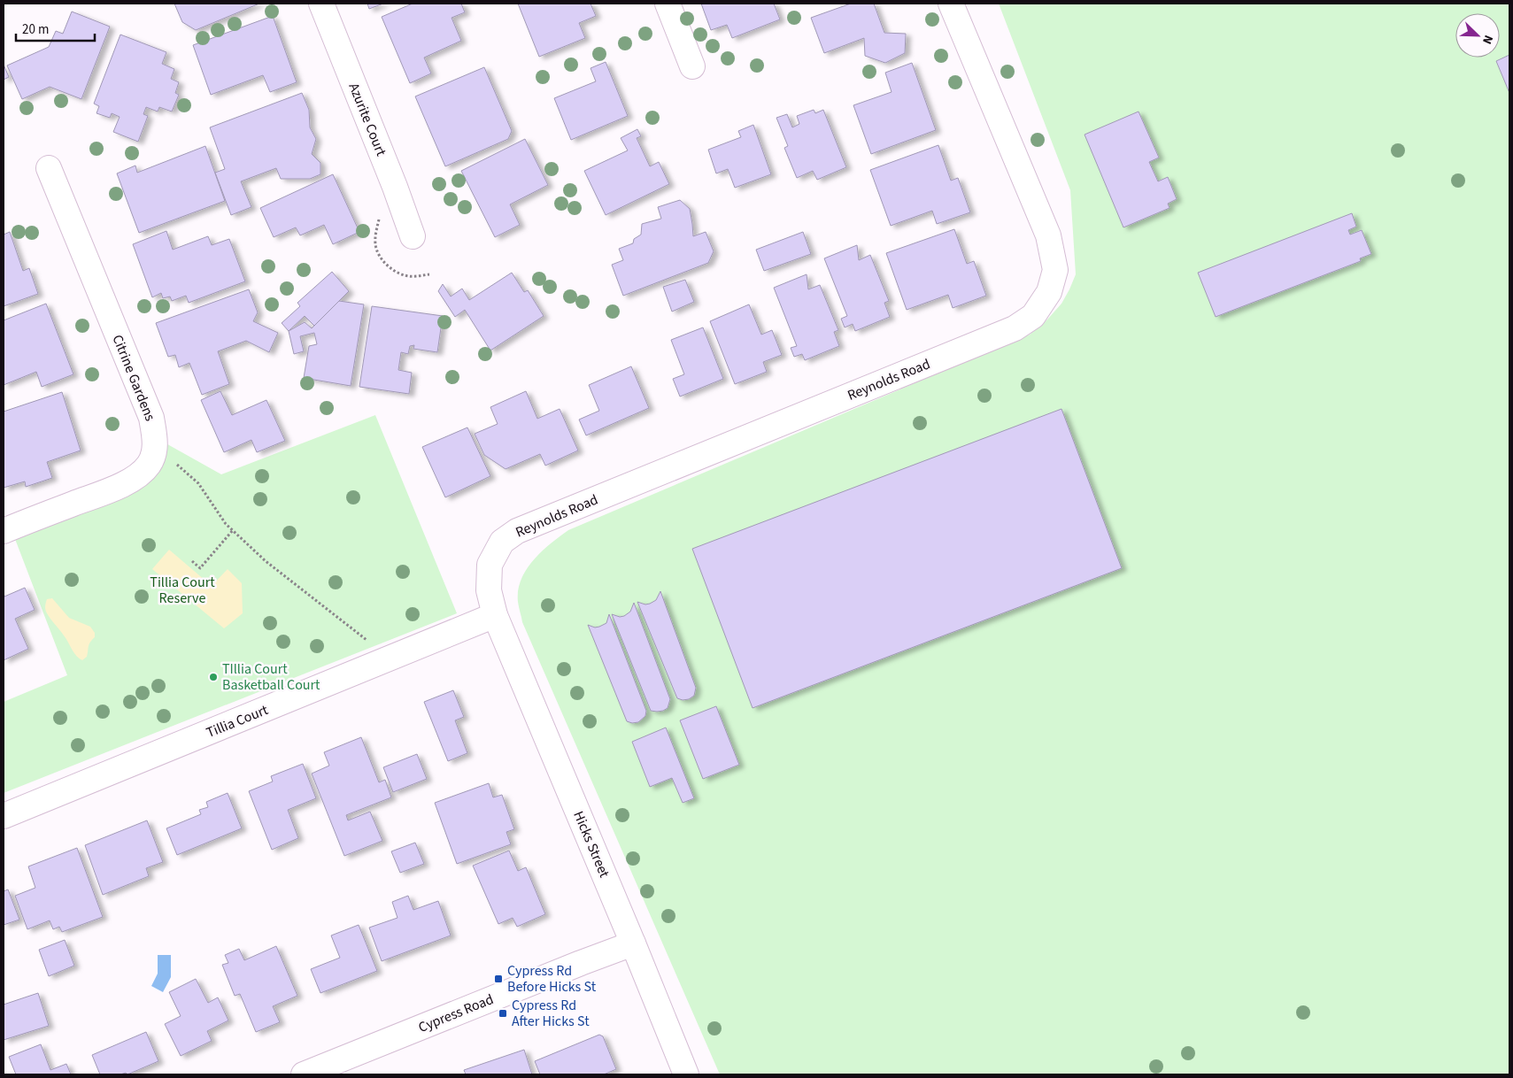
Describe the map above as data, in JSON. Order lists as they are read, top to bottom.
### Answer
{
  "streets": {
    "street": [
      "Azurite Court",
      "Citrine Gardens",
      "Reynolds Road",
      "Tillia Court",
      "Hicks Street",
      "Cypress Road"
    ]
  },
  "crossings": [
    ["Reynolds Road", "Tillia Court"],
    ["Reynolds Road", "Hicks Street"],
    ["Tillia Court", "Hicks Street"],
    ["Hicks Street", "Cypress Road"]
  ],
  "parks": ["Tillia Court Reserve"],
  "places": {
    "other": ["TIllia Court Basketball Court"],
    "transit": ["Cypress Rd Before Hicks St", "Cypress Rd After Hicks St"]
  },
  "scale_bar": "20 m",
  "north": "bottom right"
}
